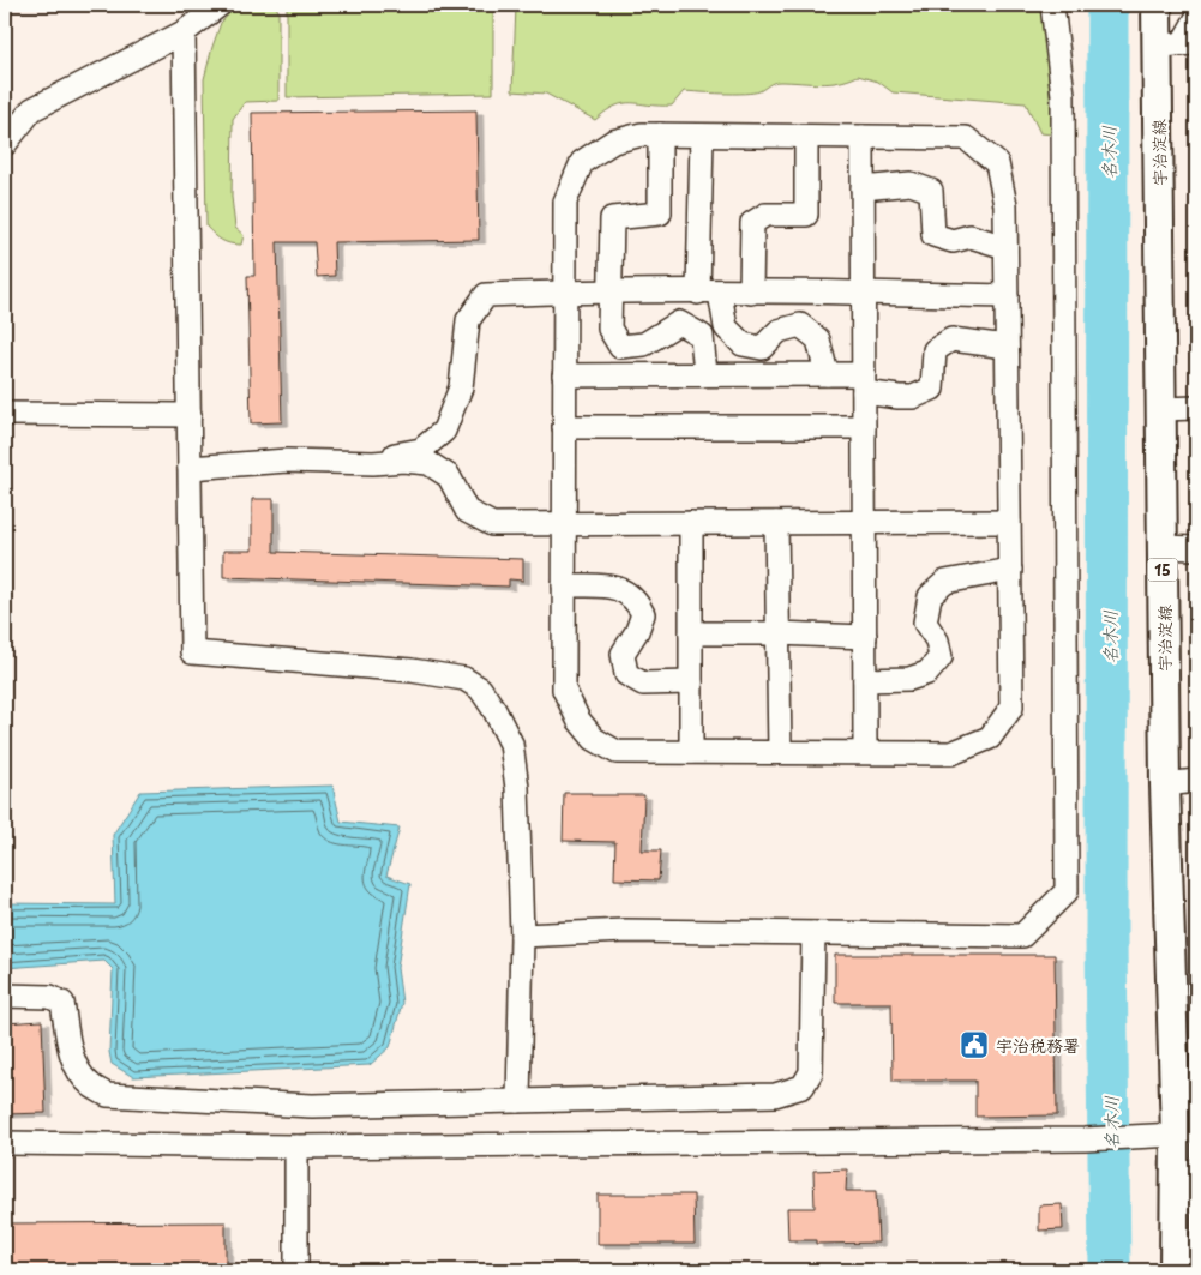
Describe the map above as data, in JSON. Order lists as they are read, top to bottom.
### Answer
{
  "streets": {
    "main road": ["宇治淀線", "15"]
  },
  "water": ["名木川"],
  "places": {
    "public building": ["宇治税務署"]
  }
}
